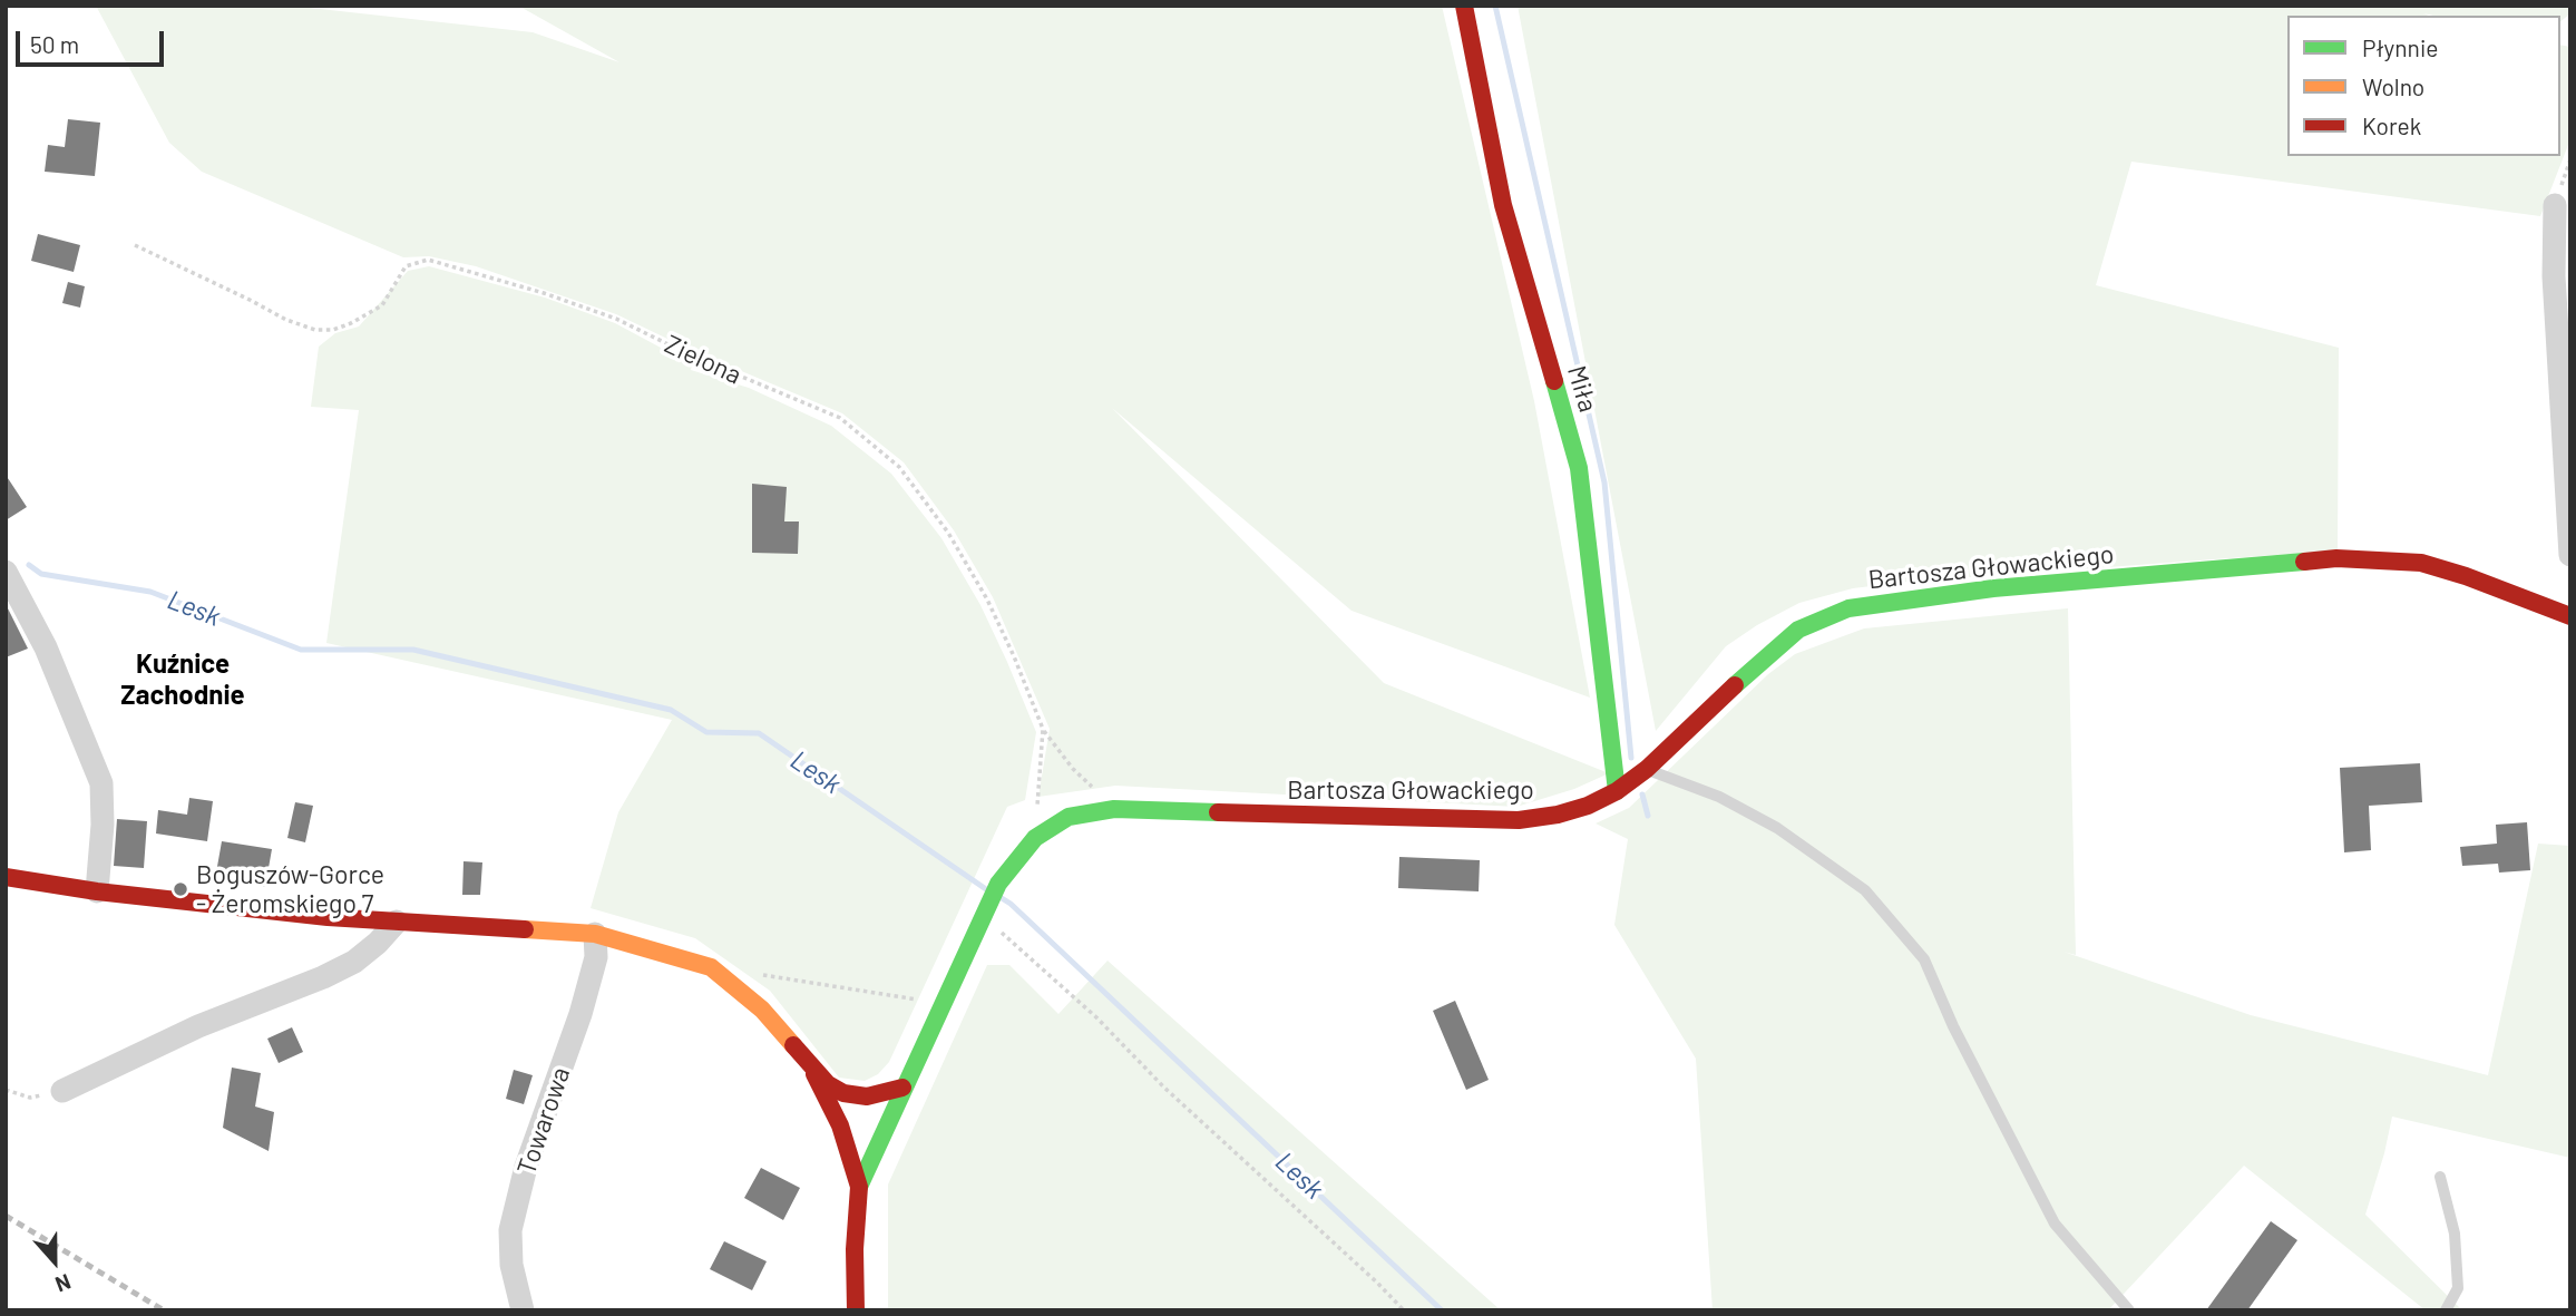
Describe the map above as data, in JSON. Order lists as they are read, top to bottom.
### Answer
{
  "streets": {
    "street": ["Miła", "Bartosza Głowackiego", "Towarowa"],
    "path": ["Zielona"]
  },
  "crossings": [
    ["Zielona", "Bartosza Głowackiego"],
    ["Miła", "Bartosza Głowackiego"]
  ],
  "districts": ["Kuźnice Zachodnie"],
  "water": ["Lesk"],
  "places": ["Boguszów-Gorce - Żeromskiego 7"],
  "legend": ["Płynnie", "Wolno", "Korek"],
  "scale_bar": "50 m",
  "north": "bottom"
}
